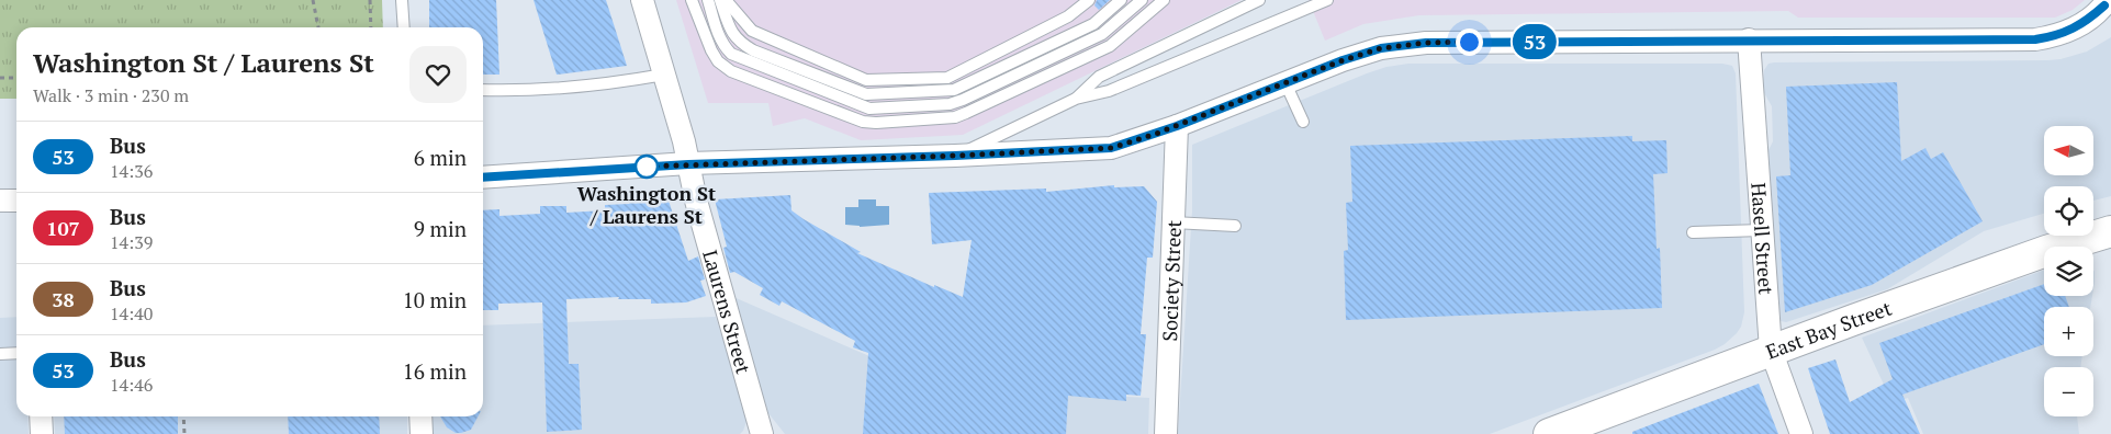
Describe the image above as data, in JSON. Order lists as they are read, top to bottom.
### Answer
{
  "streets": {
    "street": [
      "Hasell Street",
      "Society Street",
      "Laurens Street",
      "East Bay Street"
    ]
  },
  "crossings": [
    ["Hasell Street", "East Bay Street"]
  ],
  "places": ["Washington St / Laurens St"],
  "lines": ["bus line 53"],
  "north": "left",
  "page": {
    "on_map": "53",
    "heading": ["Washington St / Laurens St", "Walk · 3 min · 230 m"],
    "list": [
      {
        "mark": "53",
        "name": "Bus",
        "note": "14:36",
        "value": "6 min"
      },
      {
        "mark": "107",
        "name": "Bus",
        "note": "14:39",
        "value": "9 min"
      },
      {
        "mark": "38",
        "name": "Bus",
        "note": "14:40",
        "value": "10 min"
      },
      {
        "mark": "53",
        "name": "Bus",
        "note": "14:46",
        "value": "16 min"
      }
    ],
    "map_buttons": ["+", "−"]
  }
}
